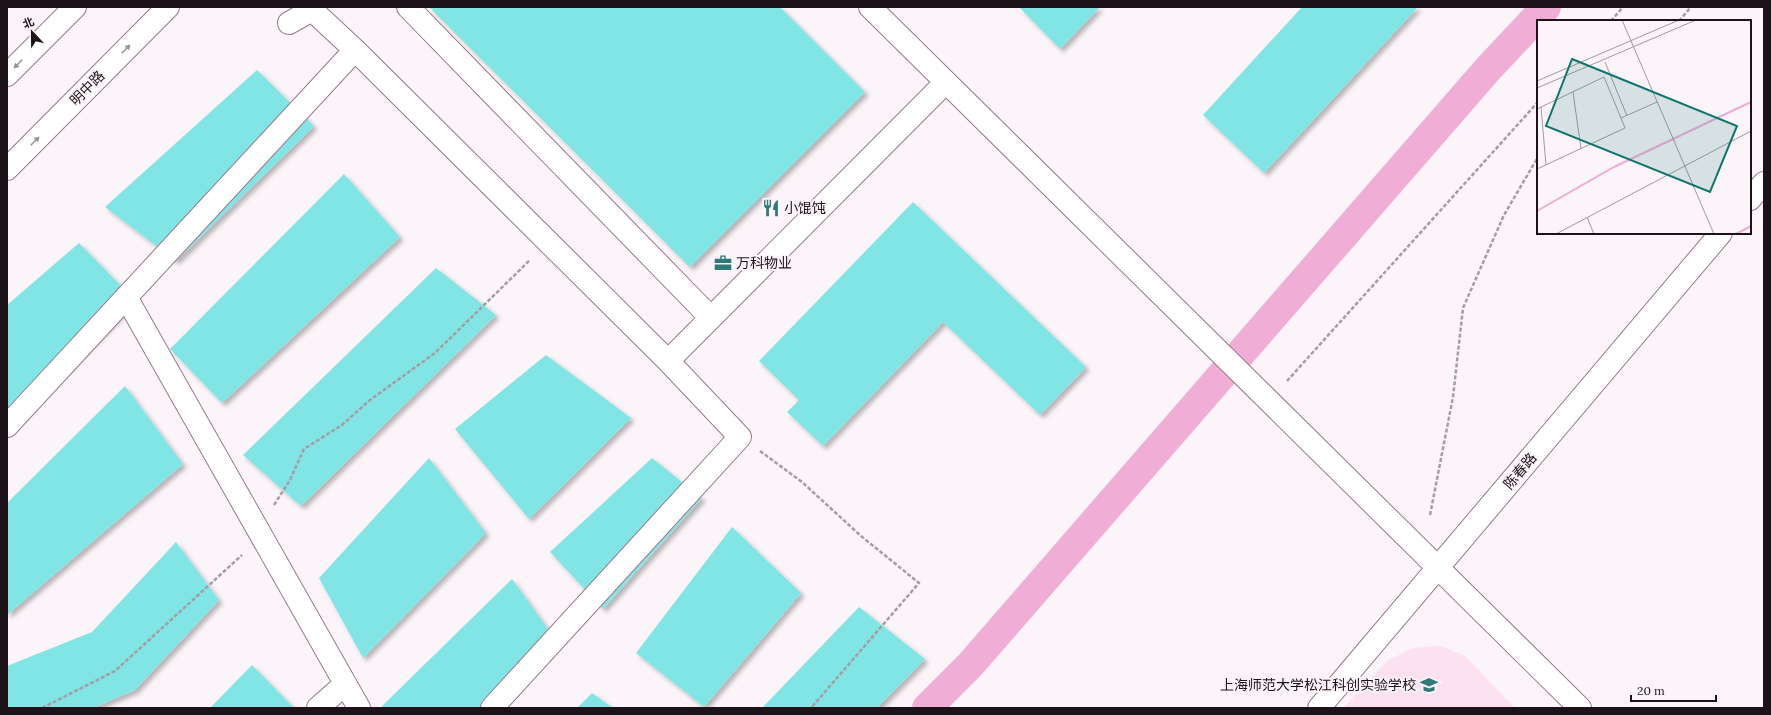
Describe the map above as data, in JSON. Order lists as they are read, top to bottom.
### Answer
{
  "streets": {
    "street": ["明中路", "陈春路"]
  },
  "places": {
    "restaurant": ["小馄饨"],
    "office": ["万科物业"],
    "school or university": ["上海师范大学松江科创实验学校"]
  },
  "scale_bar": "20 m",
  "north": "top"
}
